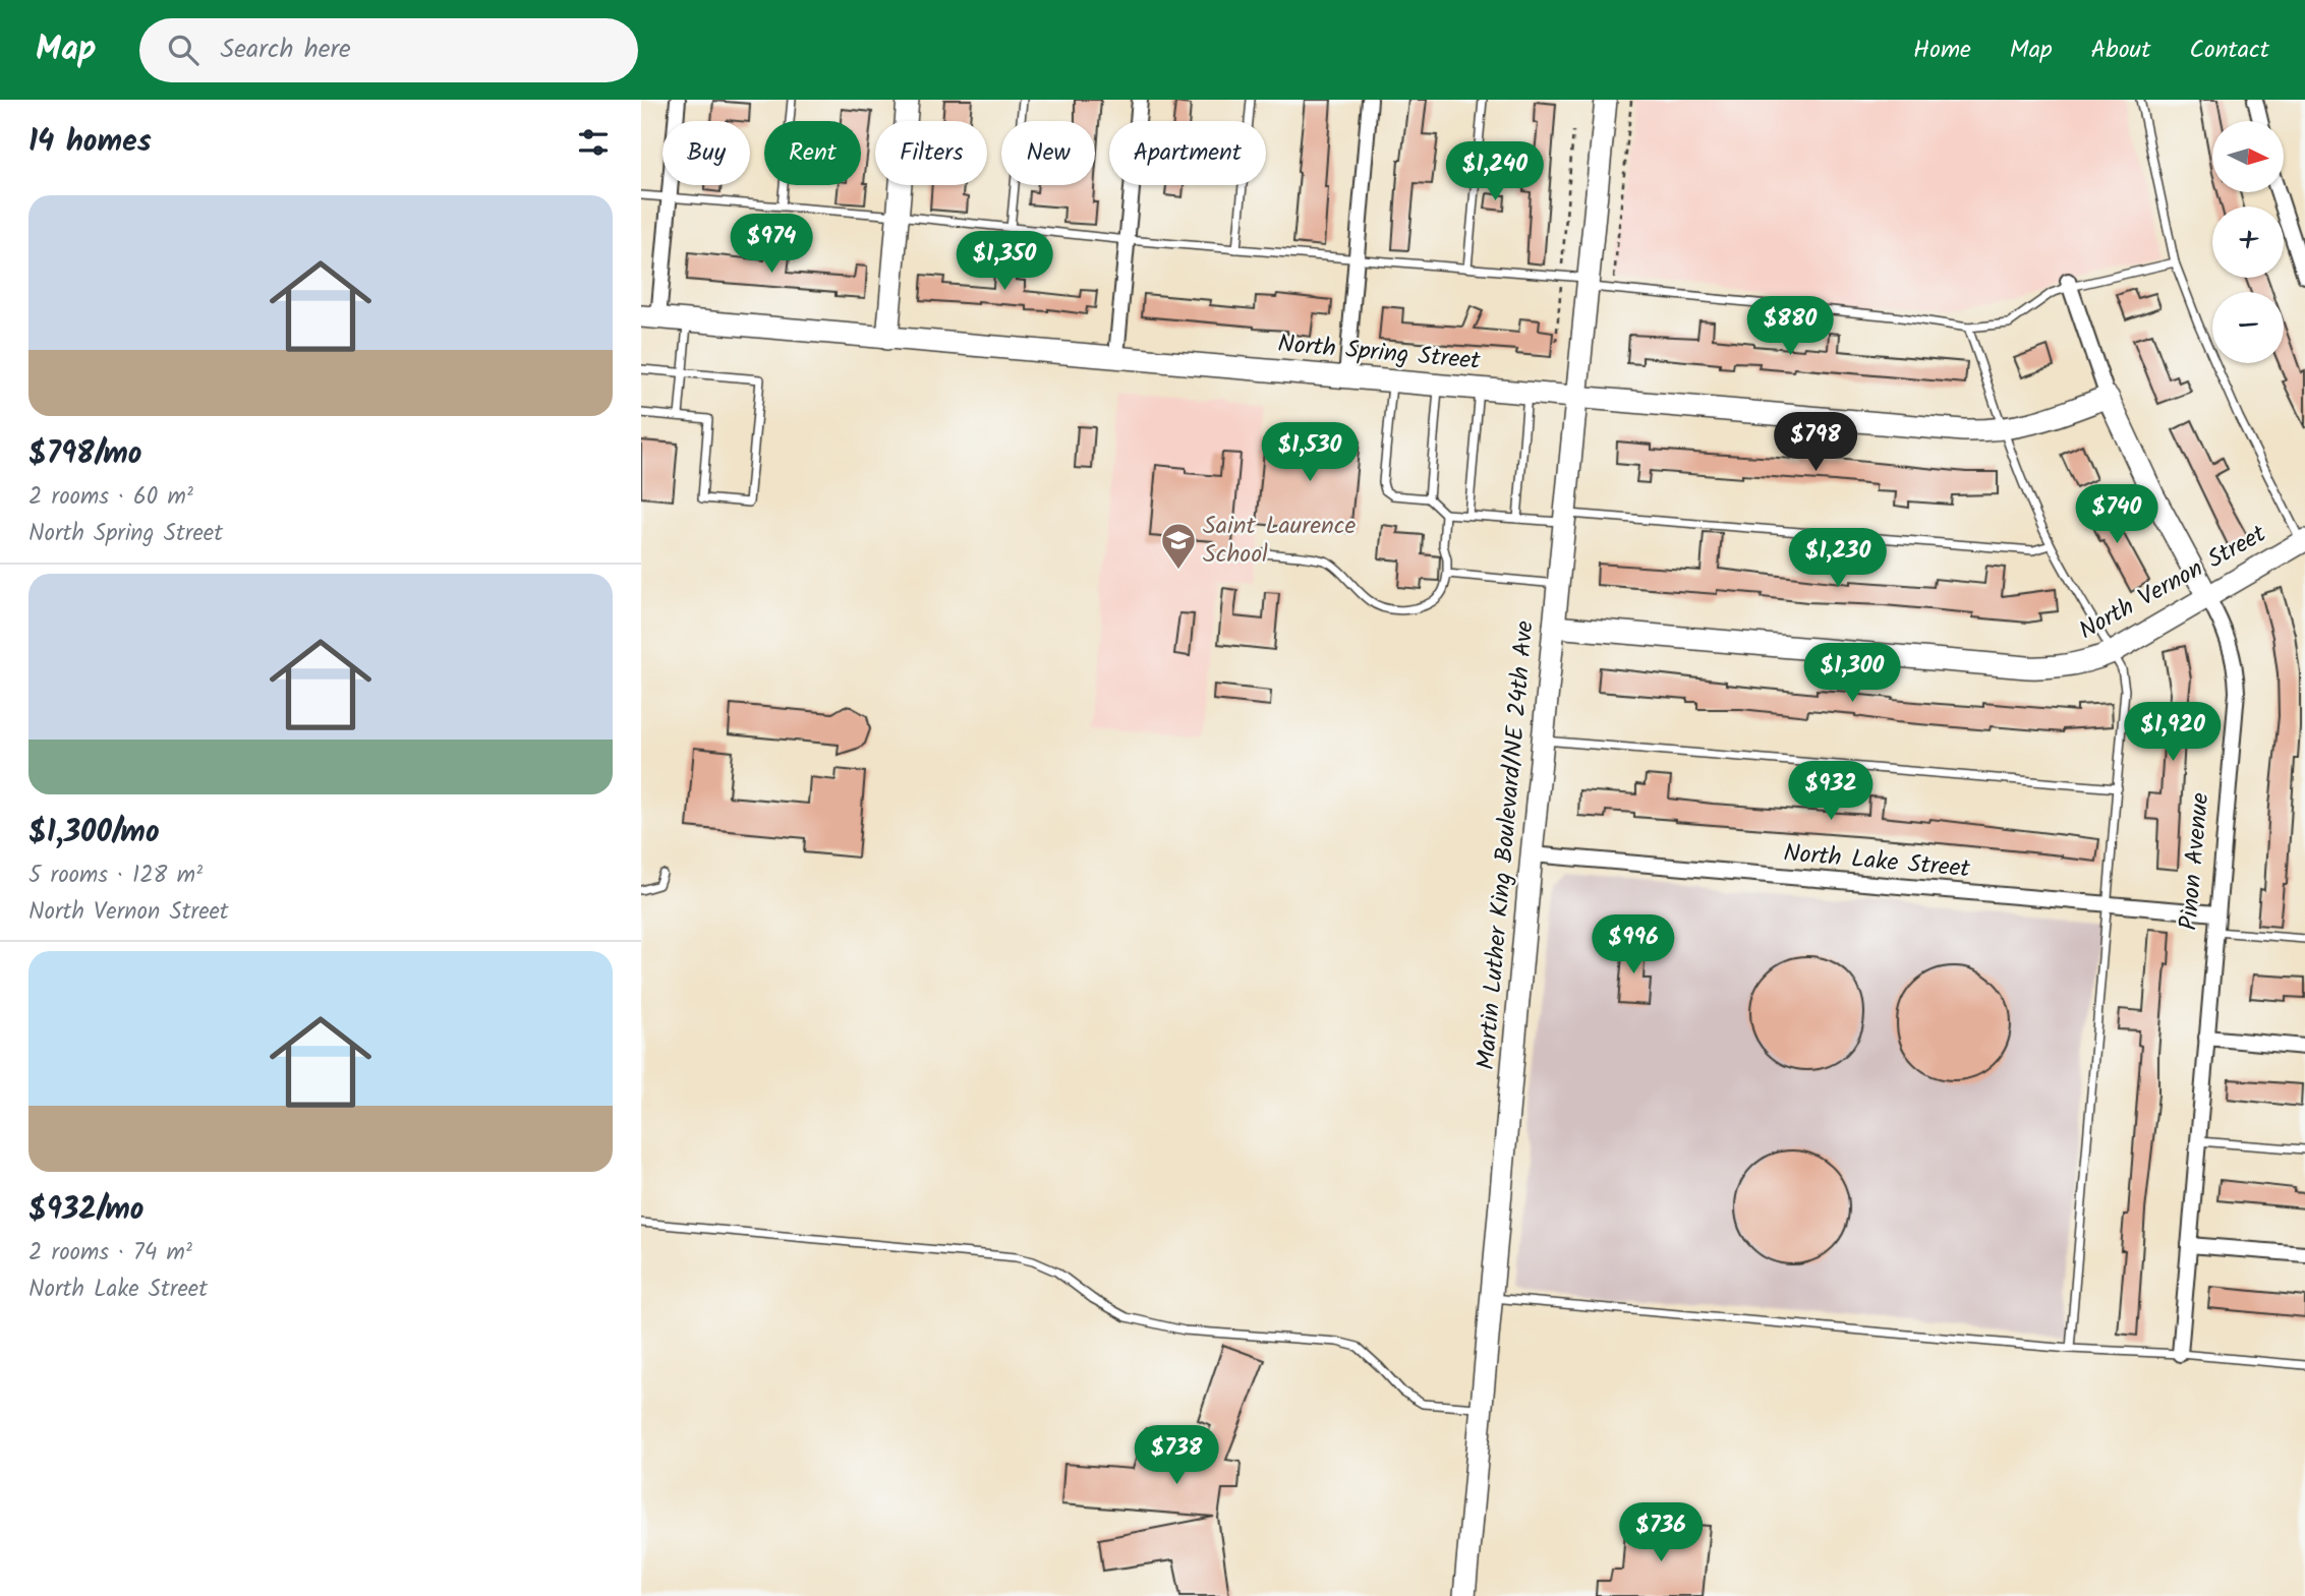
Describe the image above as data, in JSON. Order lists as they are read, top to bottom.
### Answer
{
  "streets": {
    "street": [
      "North Spring Street",
      "North Vernon Street",
      "Martin Luther King Boulevard/NE 24th Ave",
      "North Lake Street",
      "Pinon Avenue"
    ]
  },
  "crossings": [
    ["North Spring Street", "Martin Luther King Boulevard/NE 24th Ave"],
    ["North Spring Street", "Pinon Avenue"],
    ["North Vernon Street", "Martin Luther King Boulevard/NE 24th Ave"],
    ["North Vernon Street", "Pinon Avenue"],
    ["Martin Luther King Boulevard/NE 24th Ave", "North Lake Street"],
    ["North Lake Street", "Pinon Avenue"]
  ],
  "places": {
    "school or university": ["Saint Laurence School"]
  },
  "north": "right",
  "page": {
    "header": "Map",
    "search": "Search here",
    "nav": [
      "Home",
      "Map",
      "About",
      "Contact"
    ],
    "heading": "14 homes",
    "map_buttons": ["+", "−"],
    "chip": [
      "Buy",
      "Rent",
      "Filters",
      "New",
      "Apartment"
    ],
    "price": [
      "$1,240",
      "$974",
      "$1,350",
      "$880",
      "$798",
      "$1,530",
      "$740",
      "$1,230",
      "$1,300",
      "$1,920",
      "$932",
      "$996",
      "$738",
      "$736"
    ],
    "list": [
      {
        "name": "$798/mo",
        "note": "2 rooms · 60 m² · North Spring Street"
      },
      {
        "name": "$1,300/mo",
        "note": "5 rooms · 128 m² · North Vernon Street"
      },
      {
        "name": "$932/mo",
        "note": "2 rooms · 74 m² · North Lake Street"
      }
    ]
  }
}
